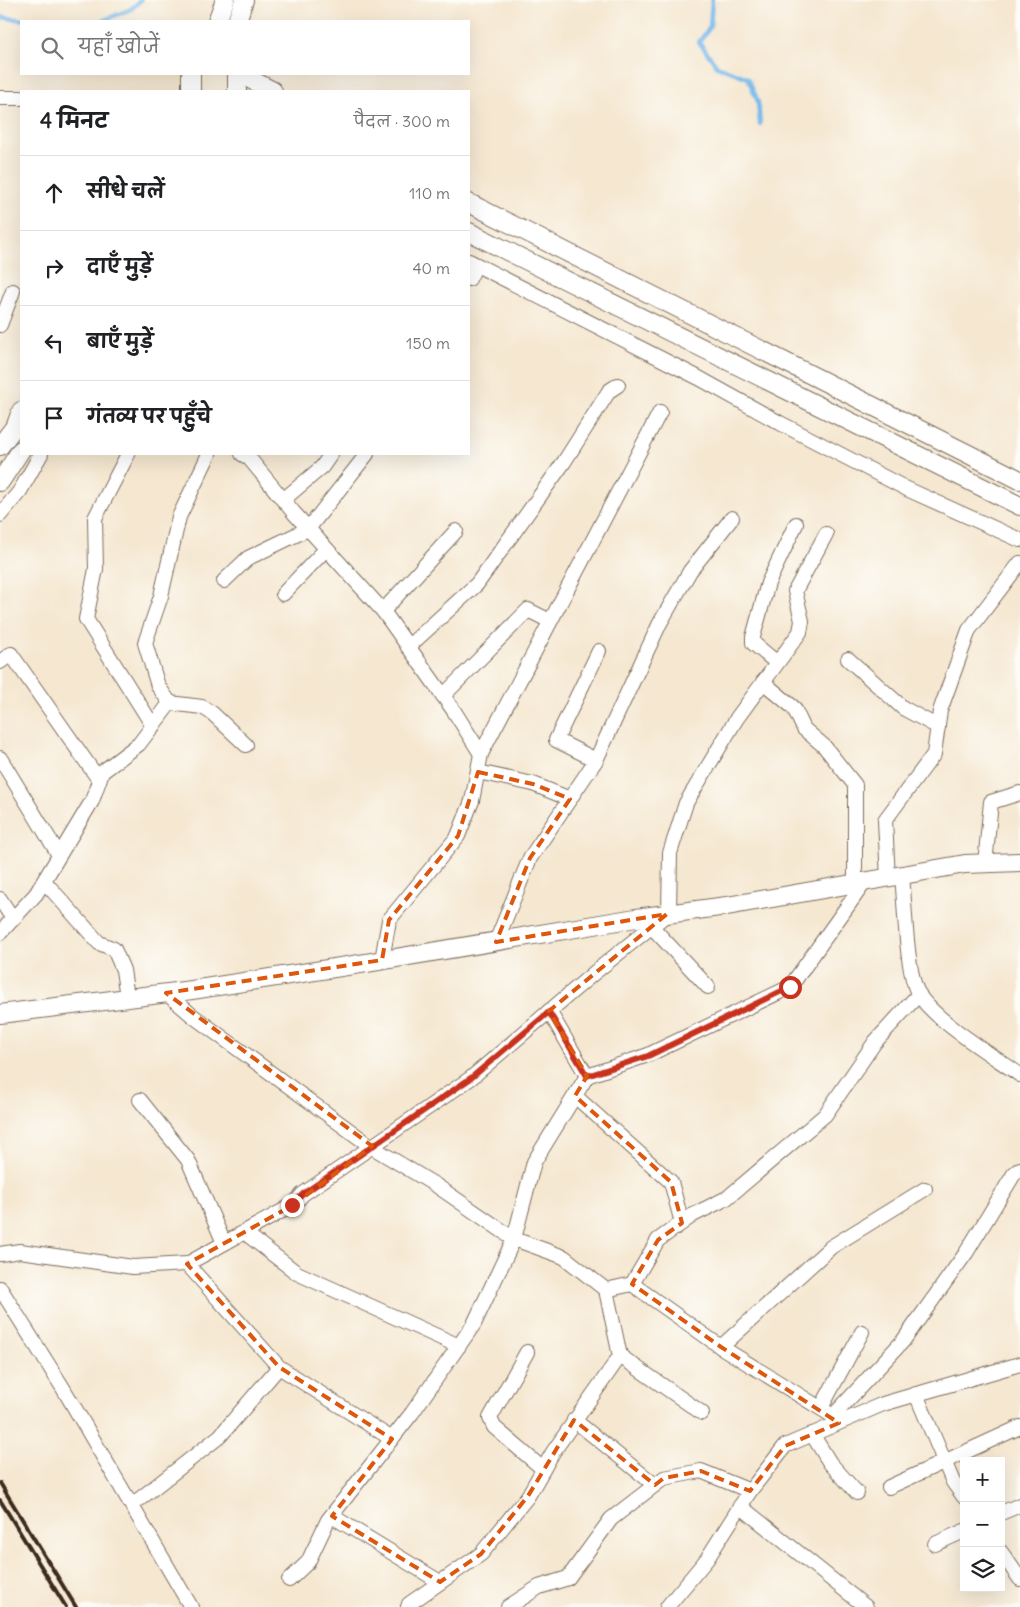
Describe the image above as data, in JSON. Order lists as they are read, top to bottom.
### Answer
{
  "page": {
    "search": "यहाँ खोजें",
    "heading": ["4 मिनट", "पैदल · 300 m"],
    "list": [
      ["सीधे चलें", "110 m"],
      ["दाएँ मुड़ें", "40 m"],
      ["बाएँ मुड़ें", "150 m"],
      "गंतव्य पर पहुँचे"
    ],
    "map_buttons": ["+", "−"]
  }
}
